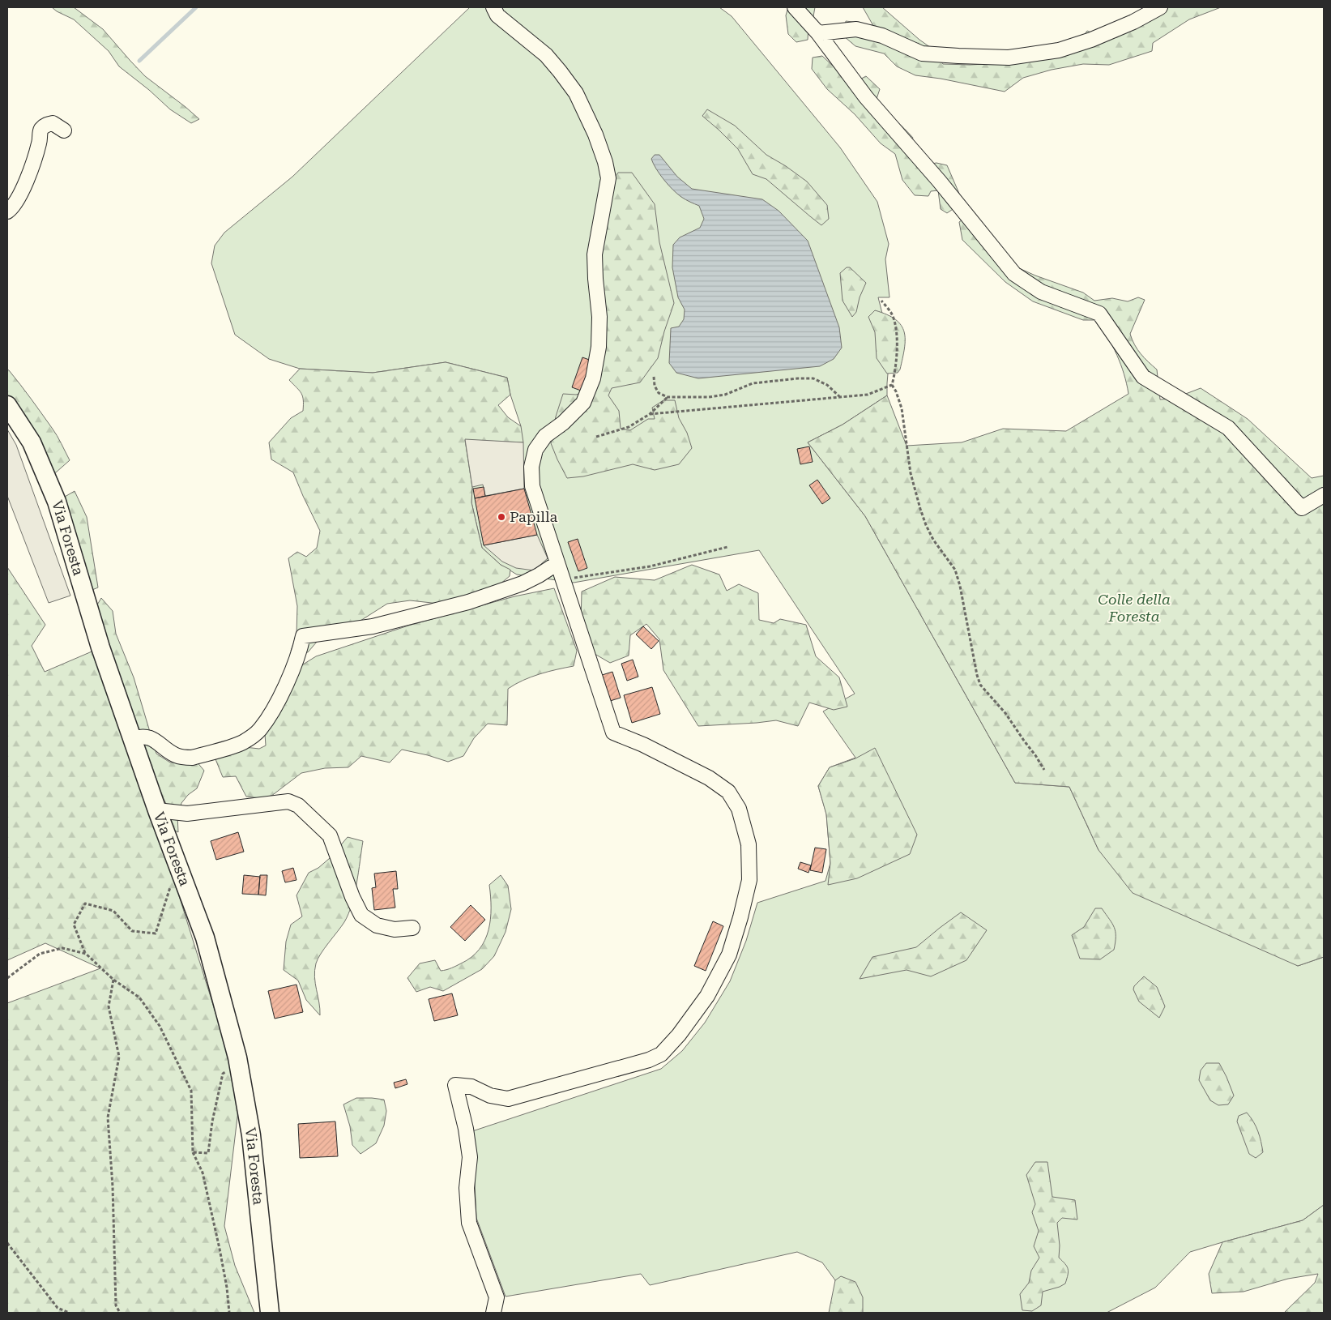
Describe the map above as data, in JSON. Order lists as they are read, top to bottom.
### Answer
{
  "streets": {
    "main road": ["Via Foresta"]
  },
  "parks": ["Colle della Foresta"],
  "places": ["Papilla"]
}
